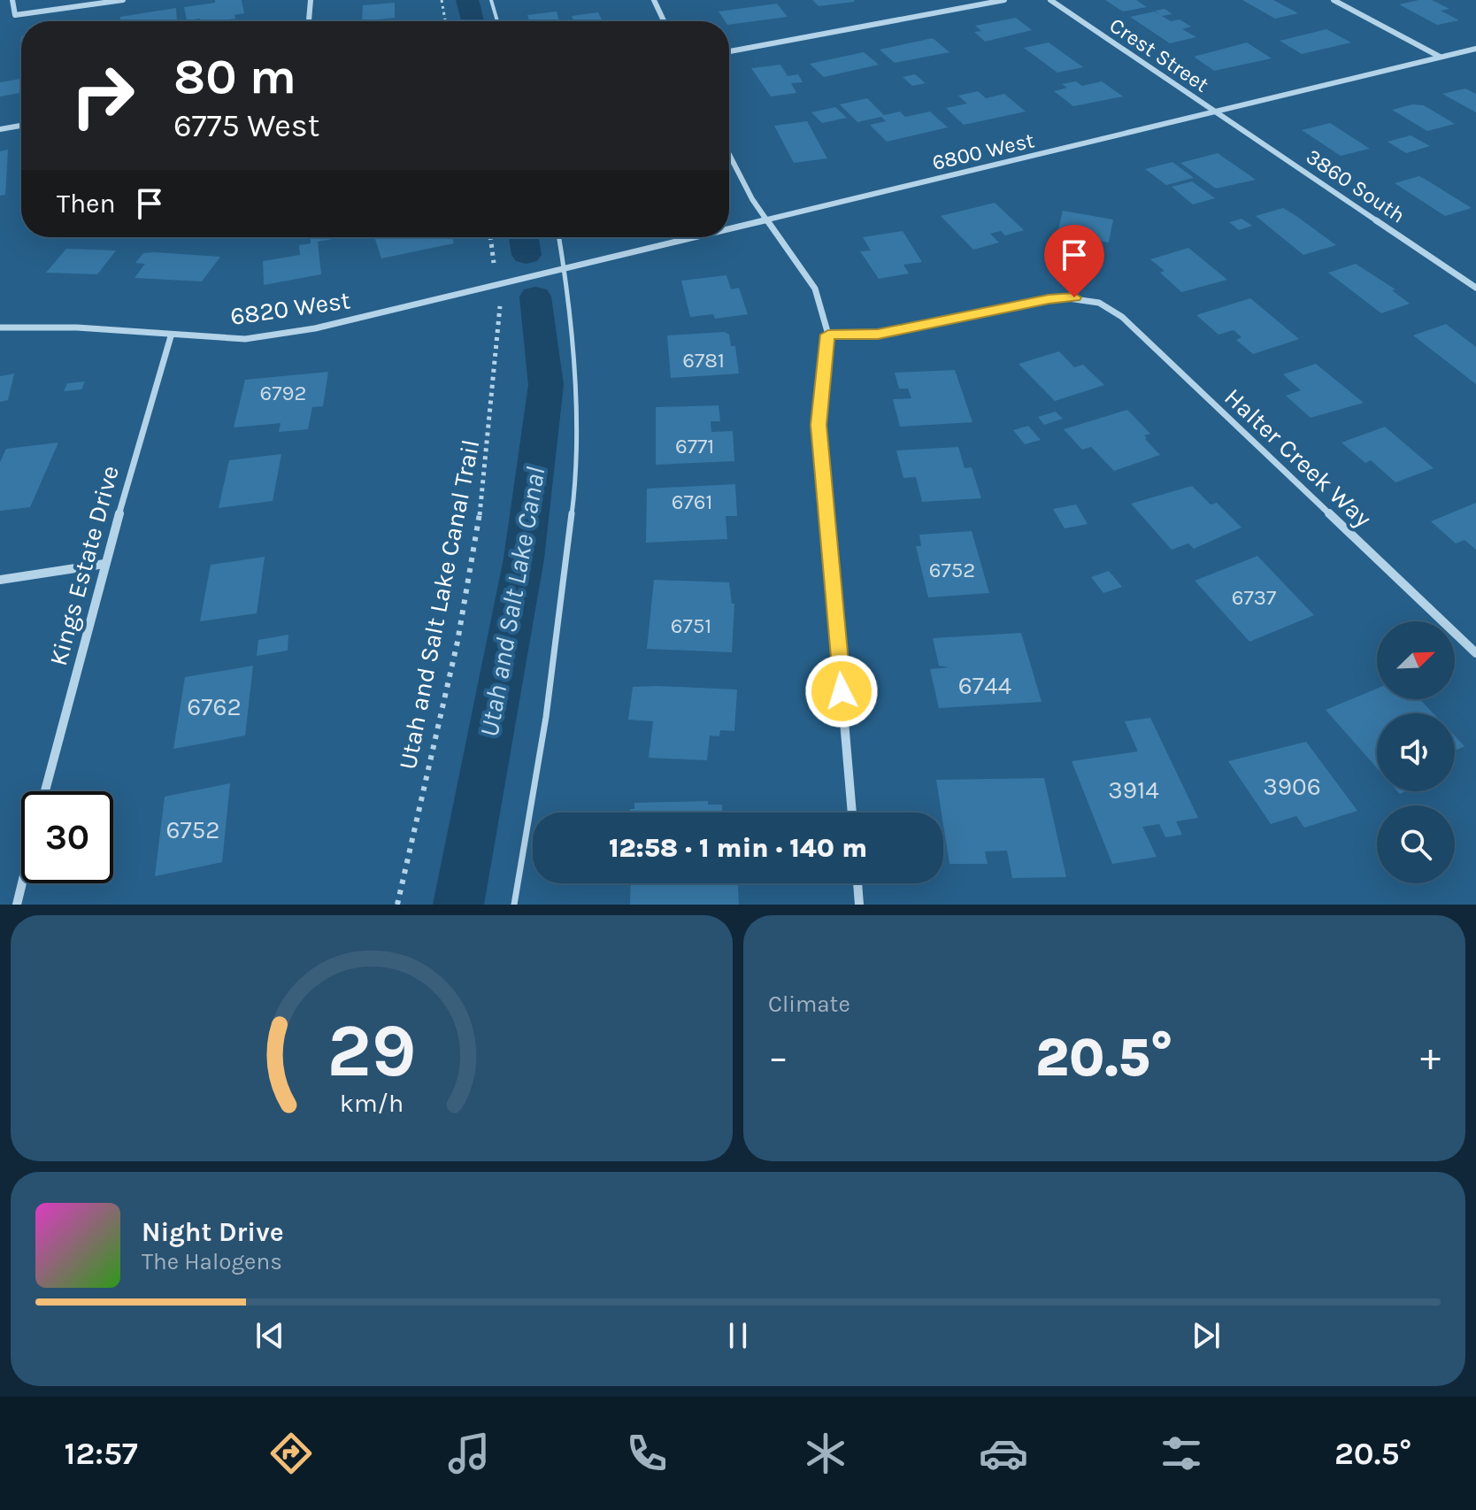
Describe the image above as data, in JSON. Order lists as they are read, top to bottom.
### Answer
{
  "streets": {
    "street": [
      "Crest Street",
      "6800 West",
      "3860 South",
      "6820 West",
      "Halter Creek Way",
      "Kings Estate Drive"
    ],
    "path": ["Utah and Salt Lake Canal Trail"]
  },
  "crossings": [
    ["Crest Street", "6800 West"],
    ["Crest Street", "3860 South"],
    ["6800 West", "3860 South"],
    ["6800 West", "6820 West"],
    ["6820 West", "Kings Estate Drive"]
  ],
  "water": ["Utah and Salt Lake Canal"],
  "house_numbers": [
    "6781",
    "6792",
    "6771",
    "6761",
    "6752",
    "6737",
    "6751",
    "6744",
    "6762",
    "3906",
    "3914",
    "6752"
  ],
  "north": "top right",
  "page": {
    "turn": ["80 m", "6775 West"],
    "then": "Then",
    "limit": "30",
    "trip": "12:58 · 1 min · 140 m",
    "tile": "Climate",
    "heat": ["−", "20.5°", "+"],
    "song": ["Night Drive", "The Halogens"],
    "tabs": ["12:57", "20.5°"],
    "gauge": ["29", "km/h"]
  }
}
